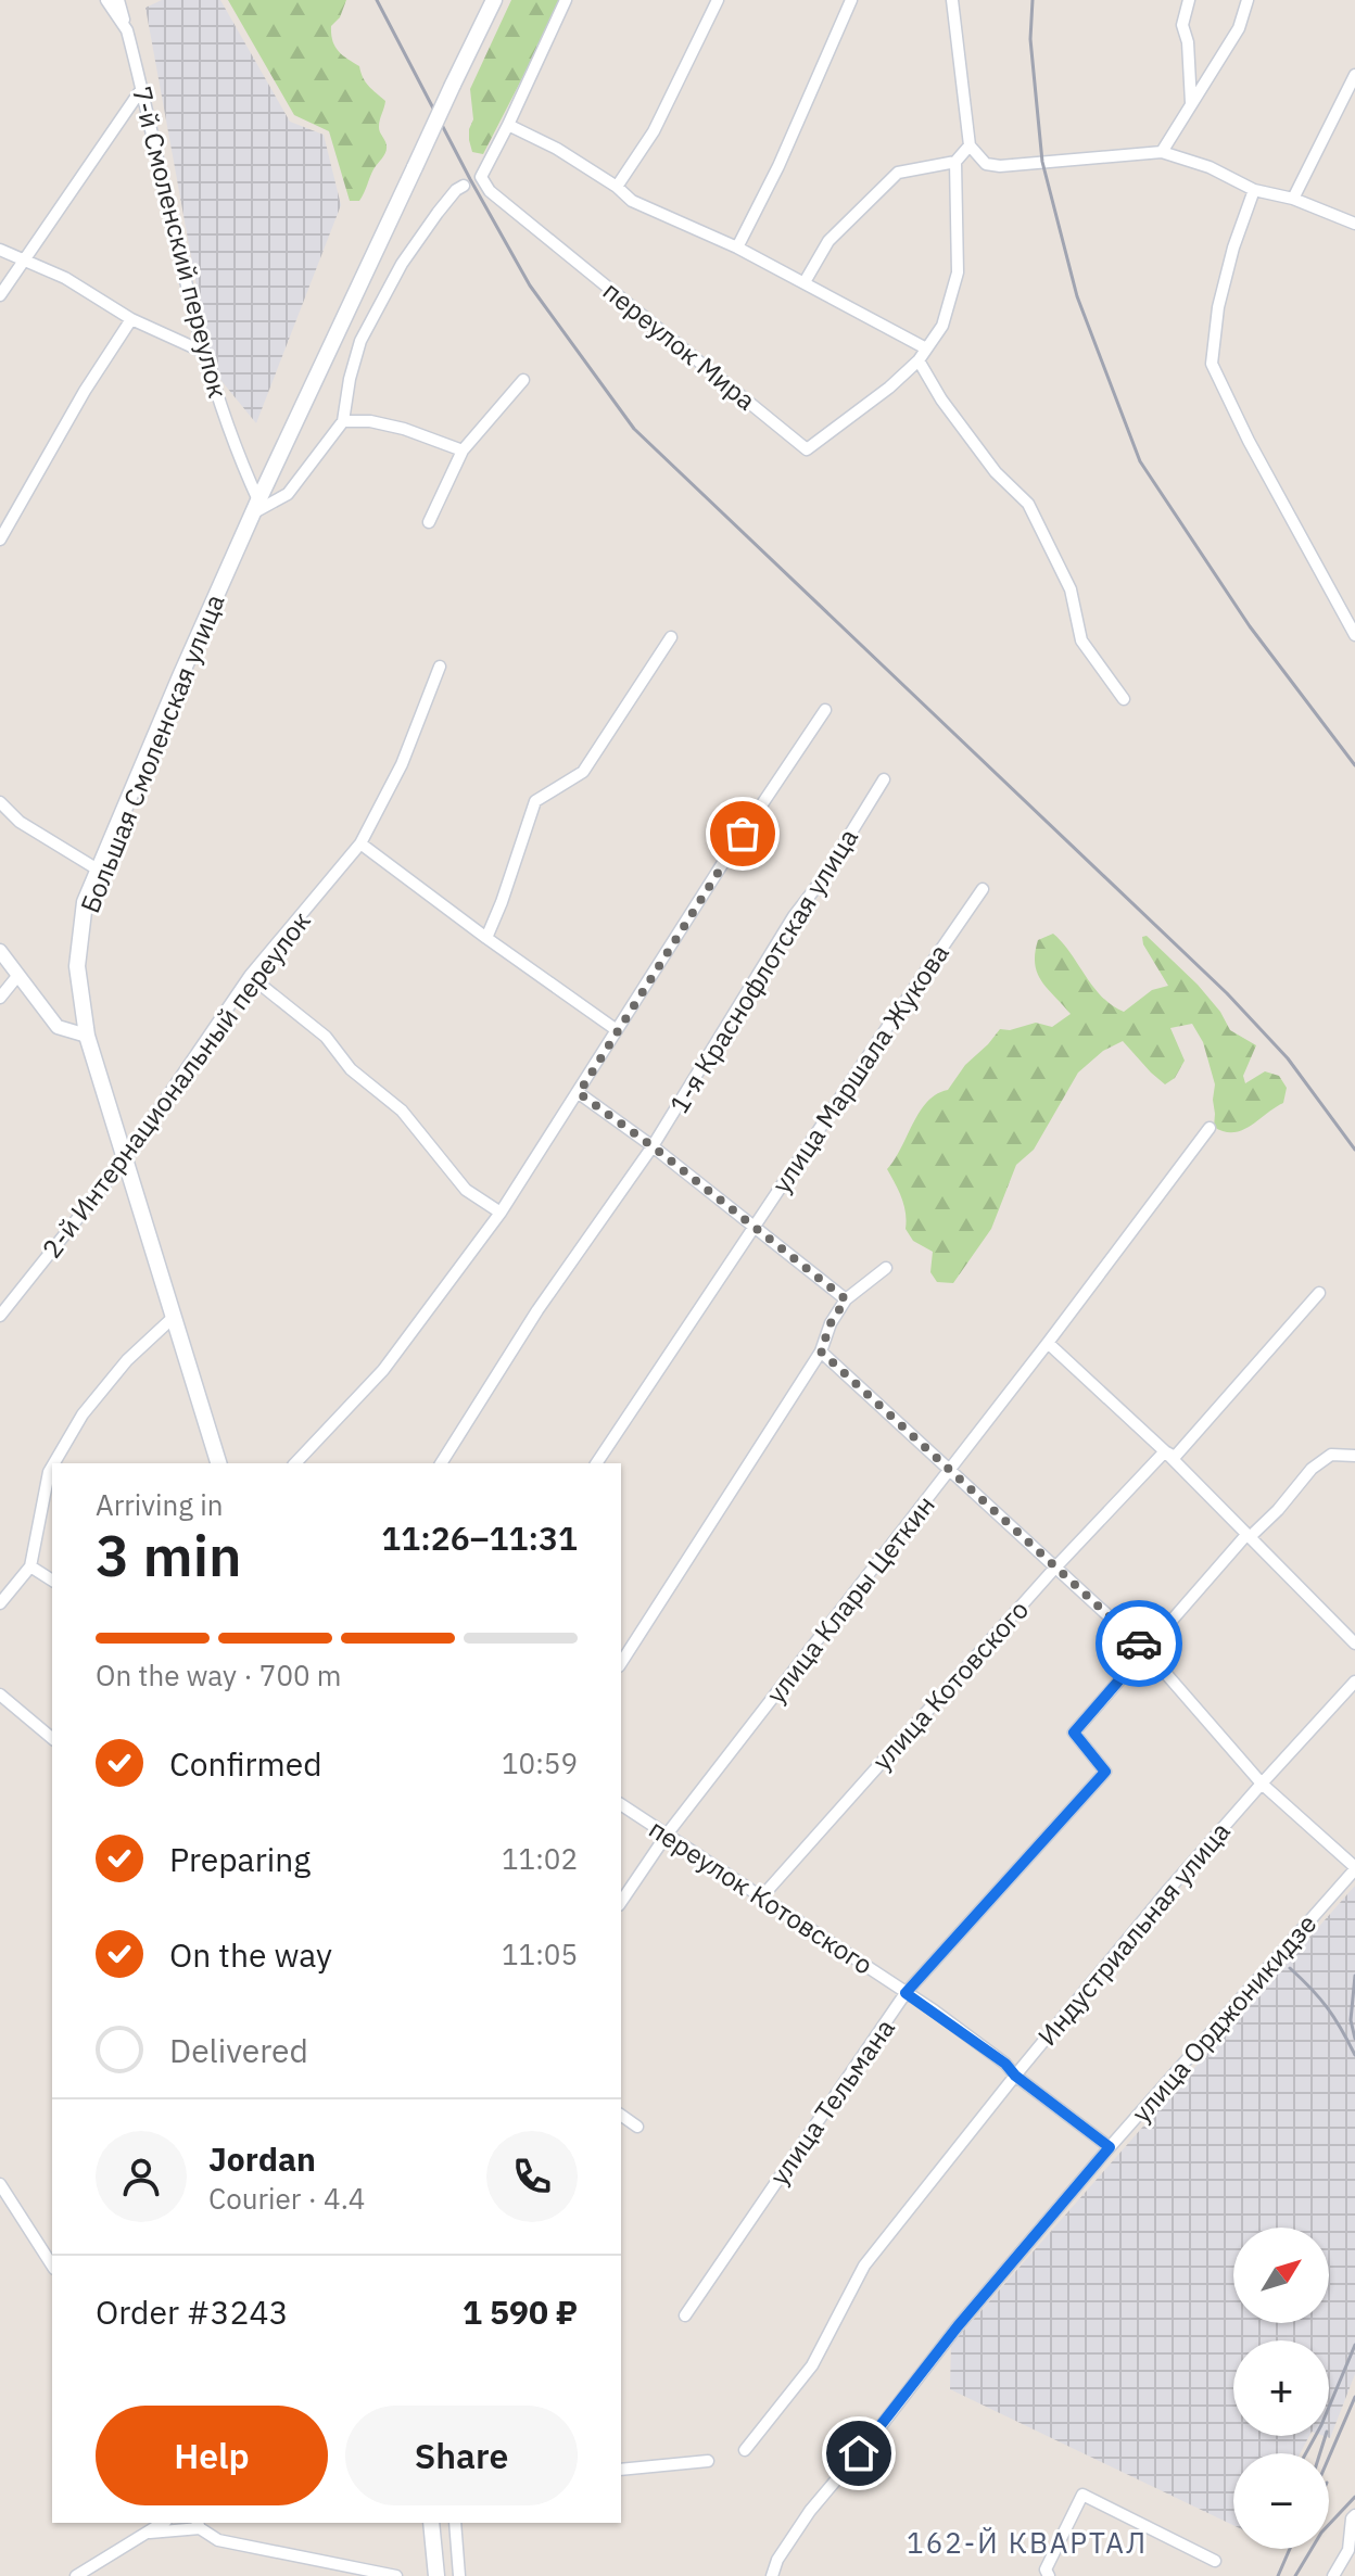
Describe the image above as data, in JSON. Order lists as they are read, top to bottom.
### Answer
{
  "streets": {
    "main road": ["Большая Смоленская улица"],
    "street": [
      "7-й Смоленский переулок",
      "переулок Мира",
      "1-я Краснофлотская улица",
      "улица Маршала Жукова",
      "2-й Интернациональный переулок",
      "улица Клары Цеткин",
      "улица Котовского",
      "переулок Котовского",
      "Индустриальная улица",
      "улица Орджоникидзе",
      "улица Тельмана"
    ]
  },
  "crossings": [
    ["7-й Смоленский переулок", "Большая Смоленская улица"],
    ["Большая Смоленская улица", "2-й Интернациональный переулок"],
    ["улица Клары Цеткин", "переулок Котовского"],
    ["улица Котовского", "переулок Котовского"],
    ["переулок Котовского", "Индустриальная улица"],
    ["переулок Котовского", "улица Орджоникидзе"],
    ["переулок Котовского", "улица Тельмана"]
  ],
  "districts": ["162-Й КВАРТАЛ"],
  "north": "top right",
  "page": {
    "heading": ["3 min", "Arriving in", "11:26–11:31"],
    "panel": [
      "Jordan",
      "Courier · 4.4",
      "Order #3243",
      "1 590 ₽"
    ],
    "bar": "On the way · 700 m",
    "list": [
      ["Confirmed", "10:59"],
      ["Preparing", "11:02"],
      ["On the way", "11:05"],
      "Delivered"
    ],
    "map_buttons": ["+", "−"],
    "buttons": ["Help", "Share"]
  }
}
